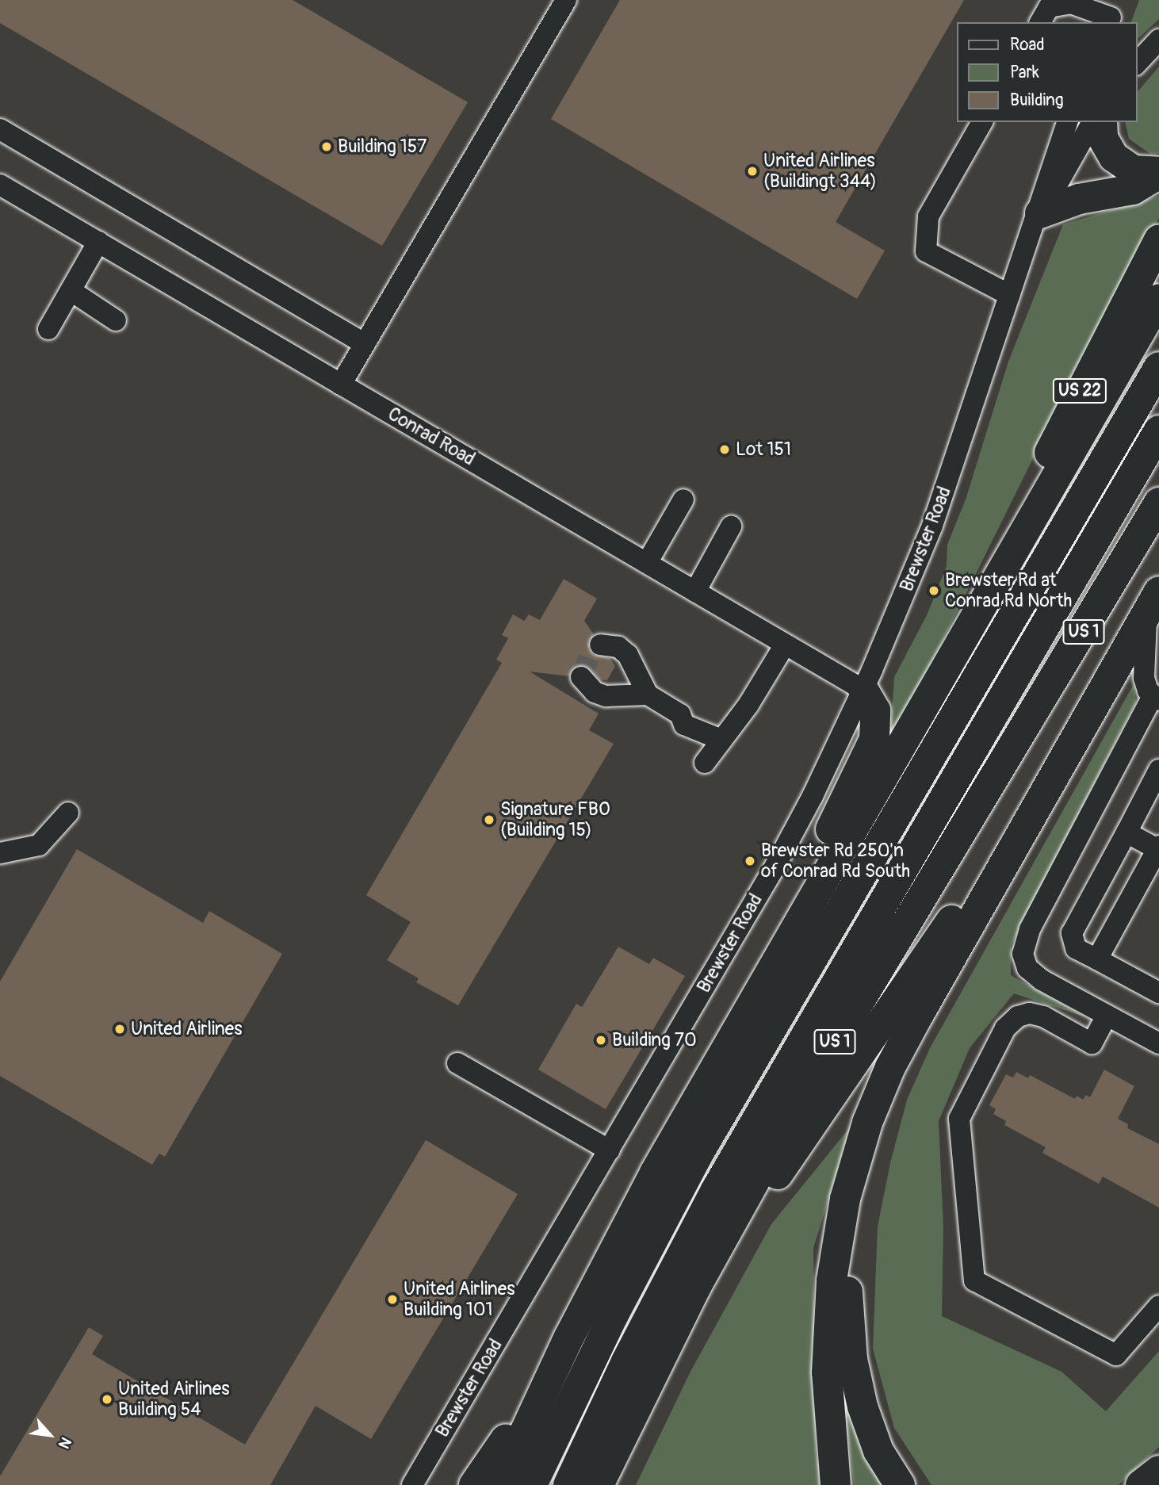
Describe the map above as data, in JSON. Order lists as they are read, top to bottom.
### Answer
{
  "streets": {
    "highway": ["US 22", "US 1"],
    "street": ["Conrad Road", "Brewster Road"]
  },
  "crossings": [
    ["Conrad Road", "Brewster Road"]
  ],
  "places": [
    "Building 157",
    "United Airlines (Buildingt 344)",
    "Lot 151",
    "Brewster Rd at Conrad Rd North",
    "Signature FBO (Building 15)",
    "Brewster Rd 250'n of Conrad Rd South",
    "United Airlines",
    "Building 70",
    "United Airlines Building 101",
    "United Airlines Building 54"
  ],
  "legend": ["Road", "Park", "Building"],
  "north": "bottom right"
}
